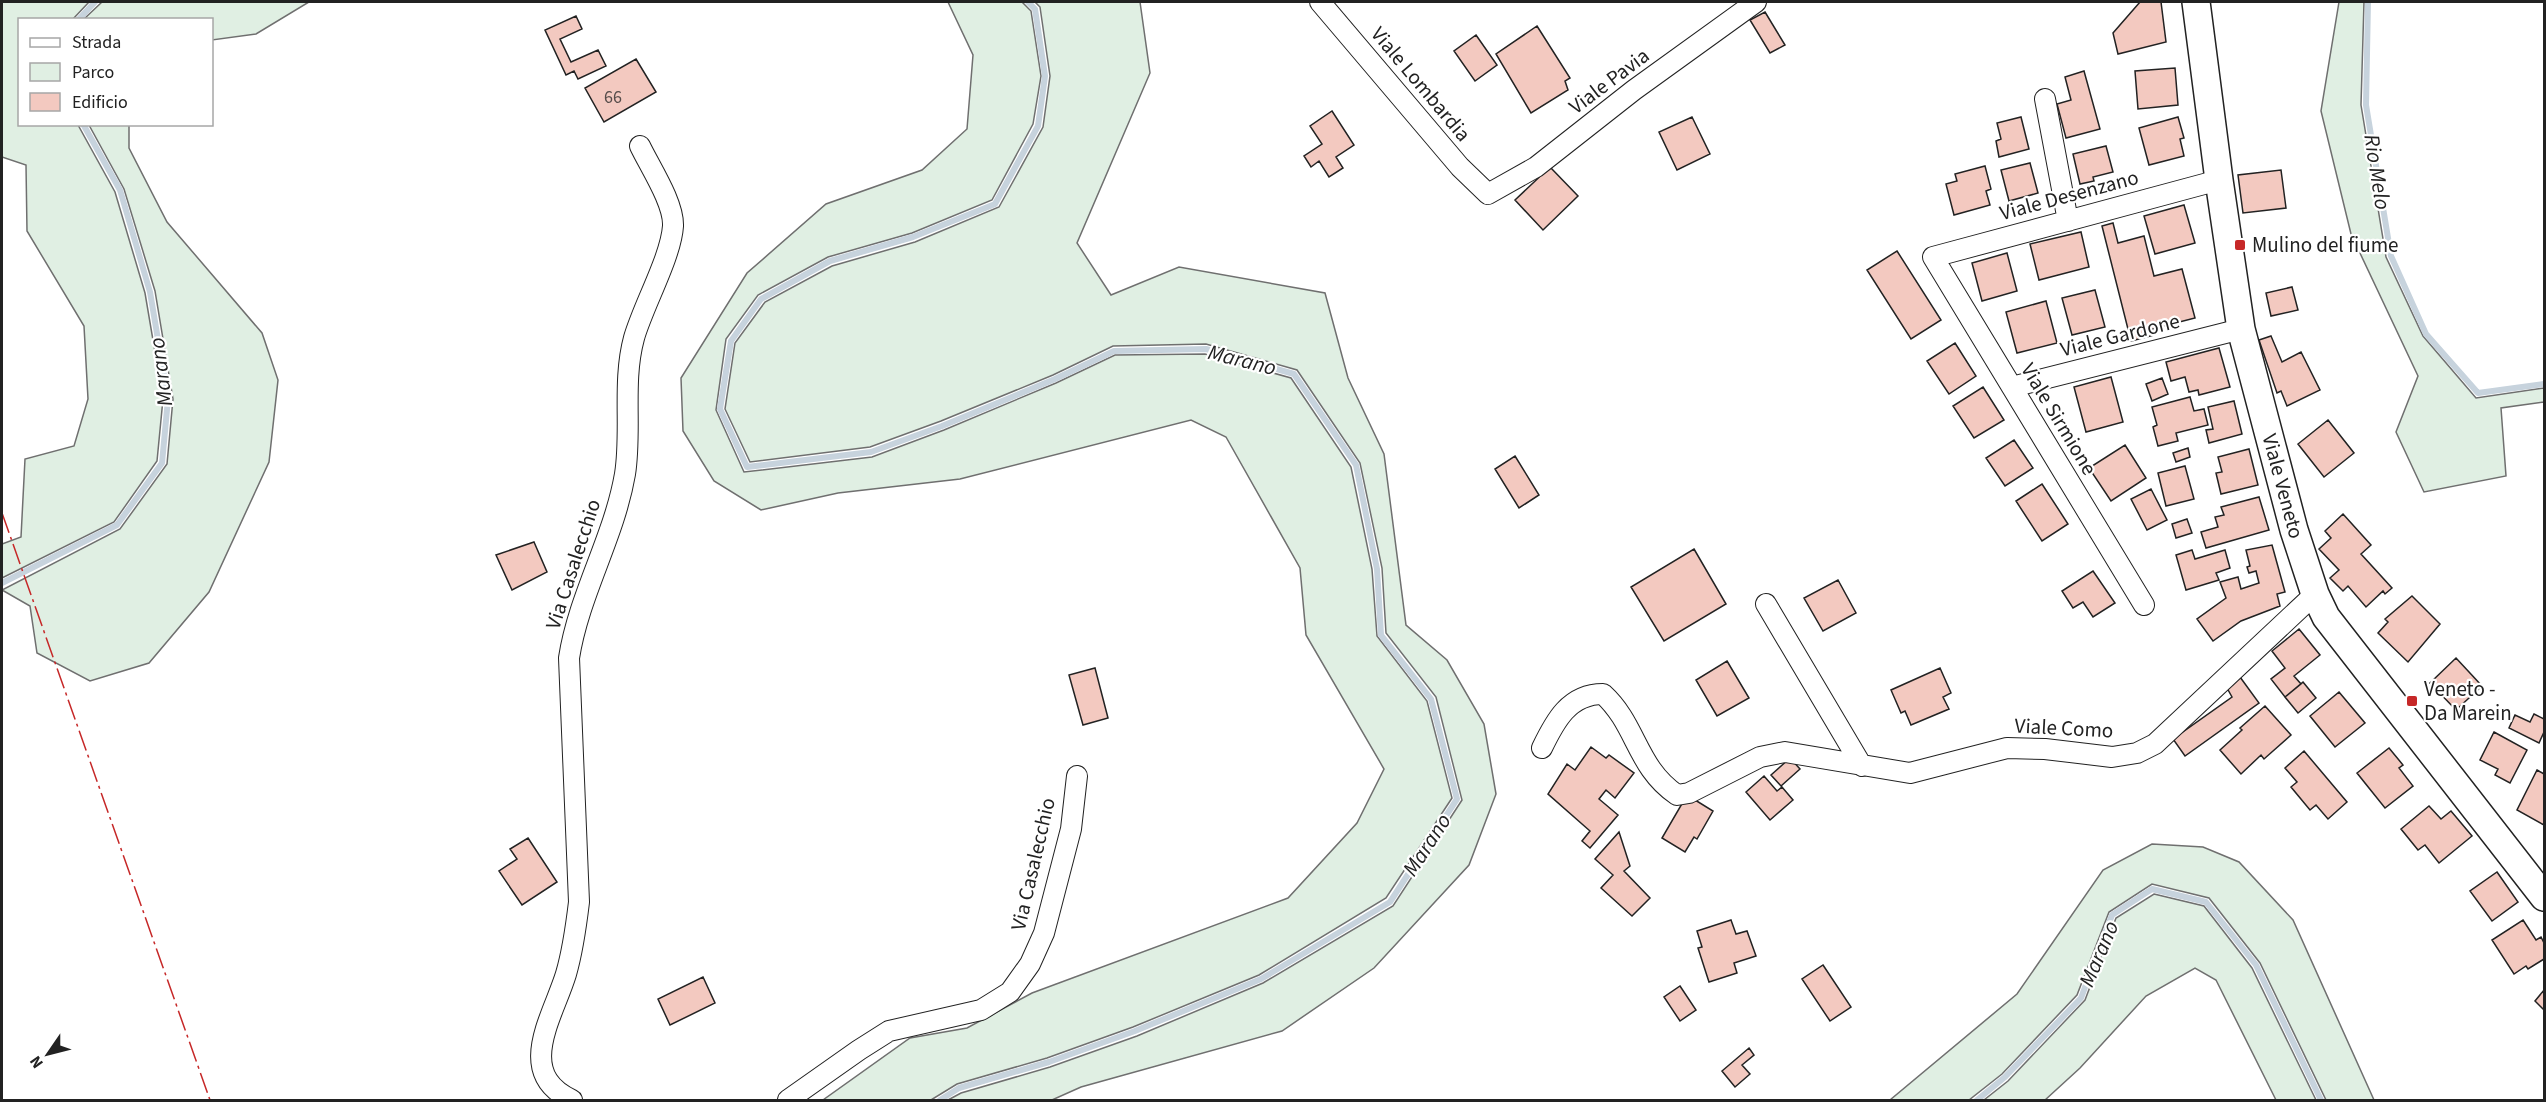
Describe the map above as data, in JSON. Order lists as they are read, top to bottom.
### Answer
{
  "streets": {
    "main road": ["Viale Veneto"],
    "street": [
      "Viale Pavia",
      "Viale Lombardia",
      "Viale Desenzano",
      "Viale Gardone",
      "Viale Sirmione",
      "Via Casalecchio",
      "Viale Como"
    ]
  },
  "crossings": [
    ["Viale Pavia", "Viale Lombardia"],
    ["Viale Desenzano", "Viale Sirmione"],
    ["Viale Desenzano", "Viale Veneto"],
    ["Viale Gardone", "Viale Sirmione"],
    ["Viale Gardone", "Viale Veneto"],
    ["Viale Veneto", "Viale Como"]
  ],
  "water": ["Rio Melo", "Marano"],
  "places": {
    "transit": ["Mulino del fiume", "Veneto - Da Marein"]
  },
  "house_numbers": ["66"],
  "legend": ["Strada", "Parco", "Edificio"],
  "north": "bottom left"
}
